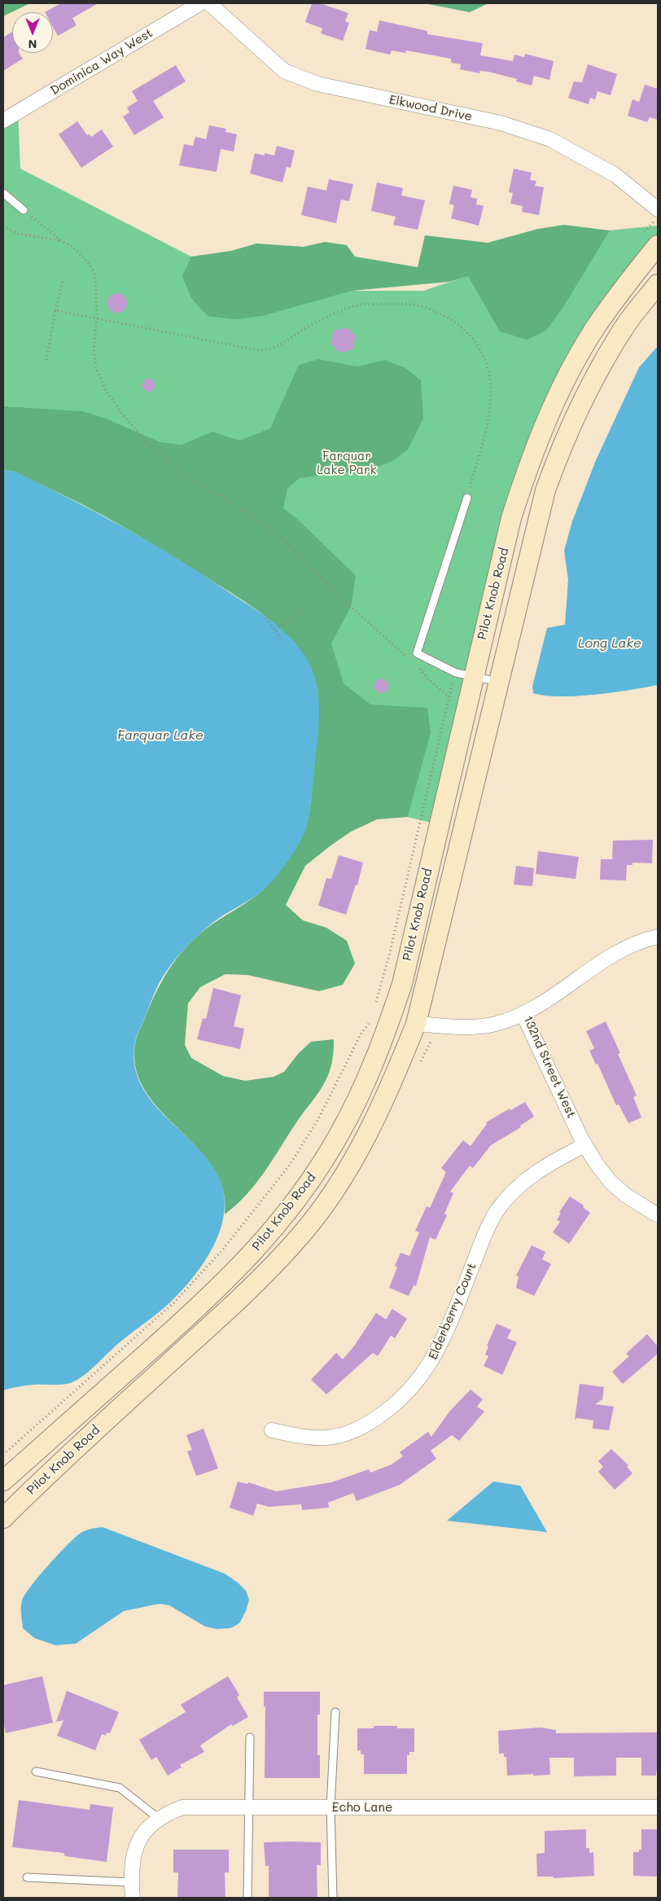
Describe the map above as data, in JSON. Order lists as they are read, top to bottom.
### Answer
{
  "streets": {
    "main road": ["Pilot Knob Road"],
    "street": [
      "Dominica Way West",
      "Elkwood Drive",
      "132nd Street West",
      "Elderberry Court",
      "Echo Lane"
    ]
  },
  "crossings": [
    ["132nd Street West", "Elderberry Court"]
  ],
  "water": ["Long Lake", "Farquar Lake"],
  "parks": ["Farquar Lake Park"],
  "north": "bottom"
}
